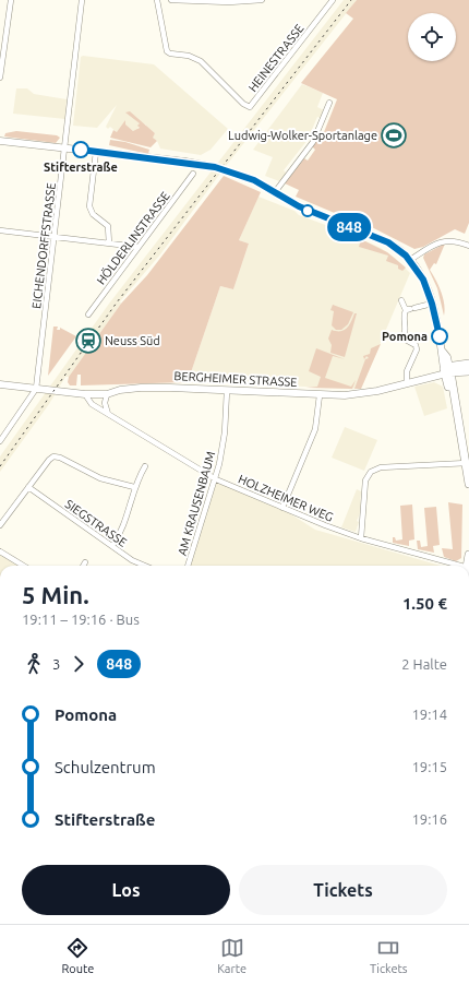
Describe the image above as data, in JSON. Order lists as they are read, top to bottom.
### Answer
{
  "streets": {
    "main road": ["BERGHEIMER STRASSE"],
    "street": [
      "HEINESTRASSE",
      "HÖLDERLINSTRASSE",
      "EICHENDORFFSTRASSE",
      "HOLZHEIMER WEG",
      "AM KRAUSENBAUM",
      "SIEGSTRASSE"
    ]
  },
  "crossings": [
    ["EICHENDORFFSTRASSE", "BERGHEIMER STRASSE"],
    ["BERGHEIMER STRASSE", "HOLZHEIMER WEG"],
    ["BERGHEIMER STRASSE", "AM KRAUSENBAUM"],
    ["HOLZHEIMER WEG", "AM KRAUSENBAUM"]
  ],
  "places": {
    "sports": ["Ludwig-Wolker-Sportanlage"],
    "other": ["Stifterstraße", "Pomona"],
    "station": ["Neuss Süd"]
  },
  "lines": ["bus line 848"],
  "page": {
    "on_map": "848",
    "heading": ["5 Min.", "19:11 – 19:16 · Bus", "1.50 €"],
    "legs": ["3", "848", "2 Halte"],
    "list": [
      {
        "name": "Pomona",
        "value": "19:14"
      },
      {
        "name": "Schulzentrum",
        "value": "19:15"
      },
      {
        "name": "Stifterstraße",
        "value": "19:16"
      }
    ],
    "buttons": ["Los", "Tickets"],
    "tabs": ["Route", "Karte", "Tickets"]
  }
}
